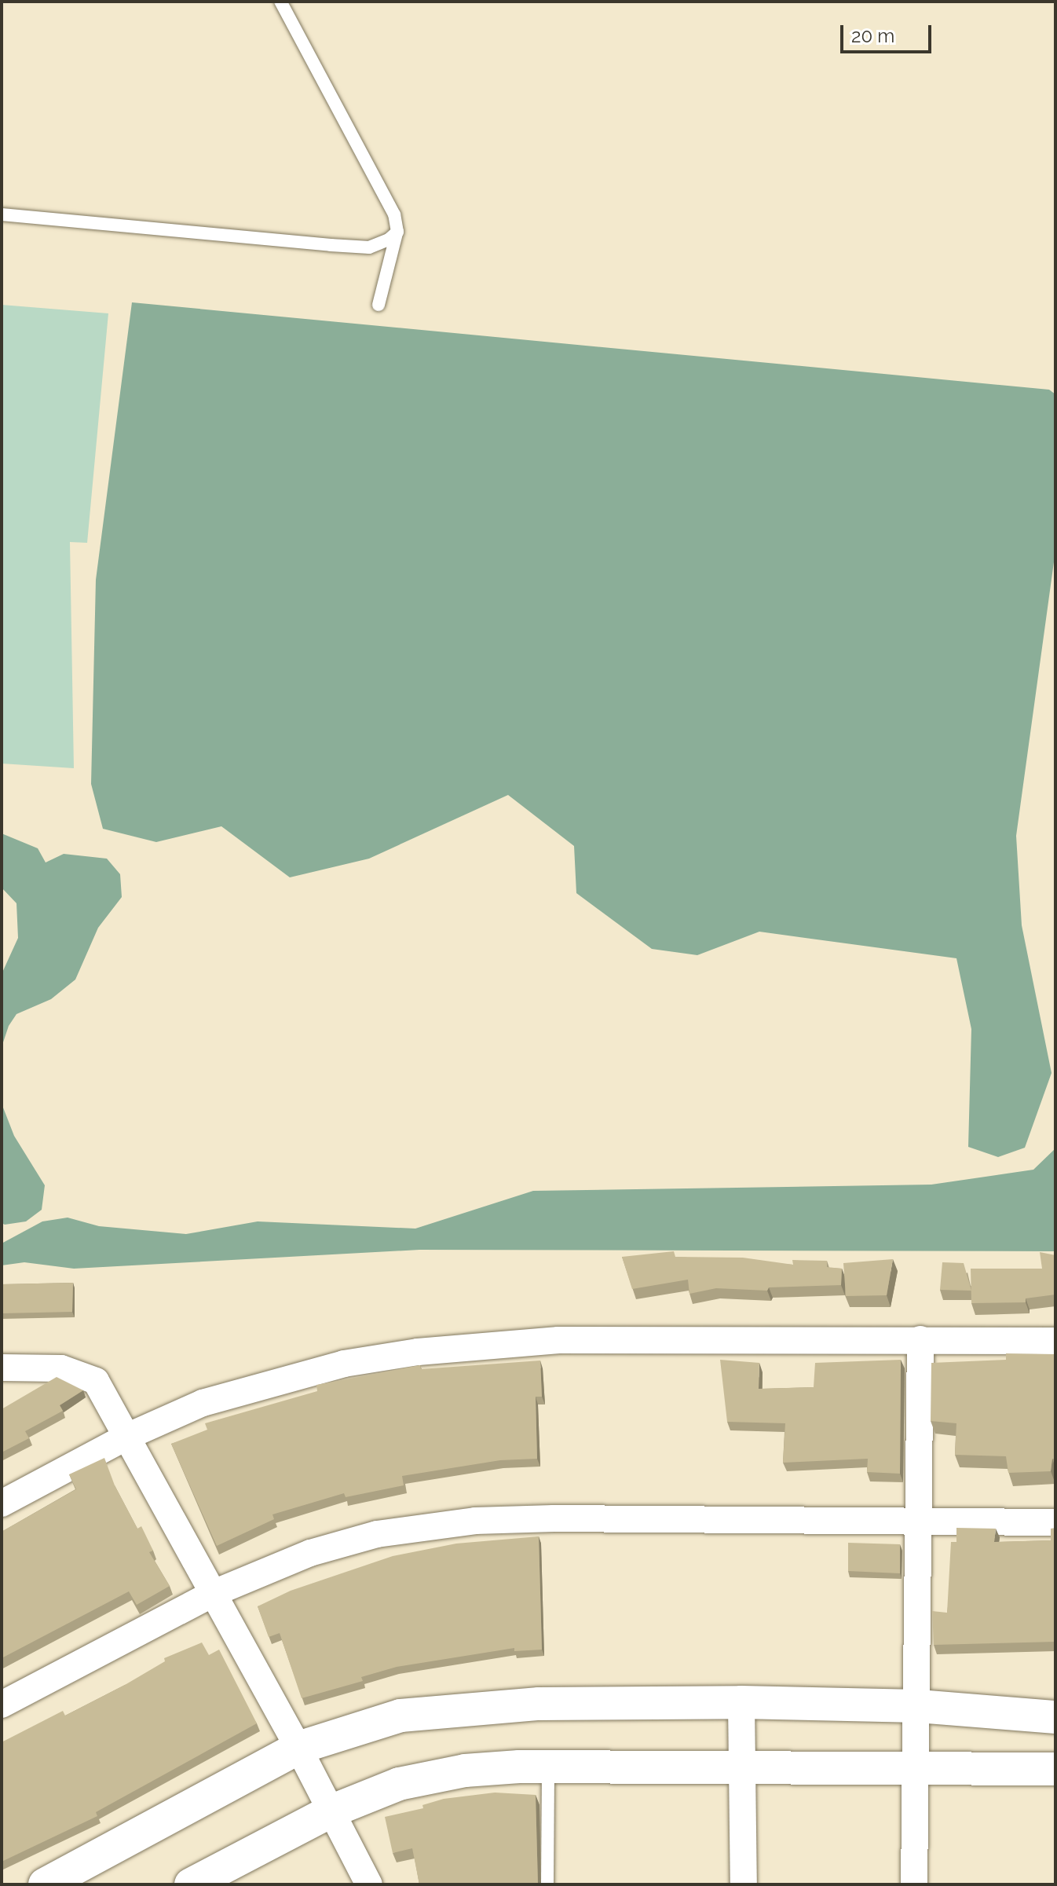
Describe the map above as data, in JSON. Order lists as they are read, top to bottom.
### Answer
{
  "scale_bar": "20 m"
}
